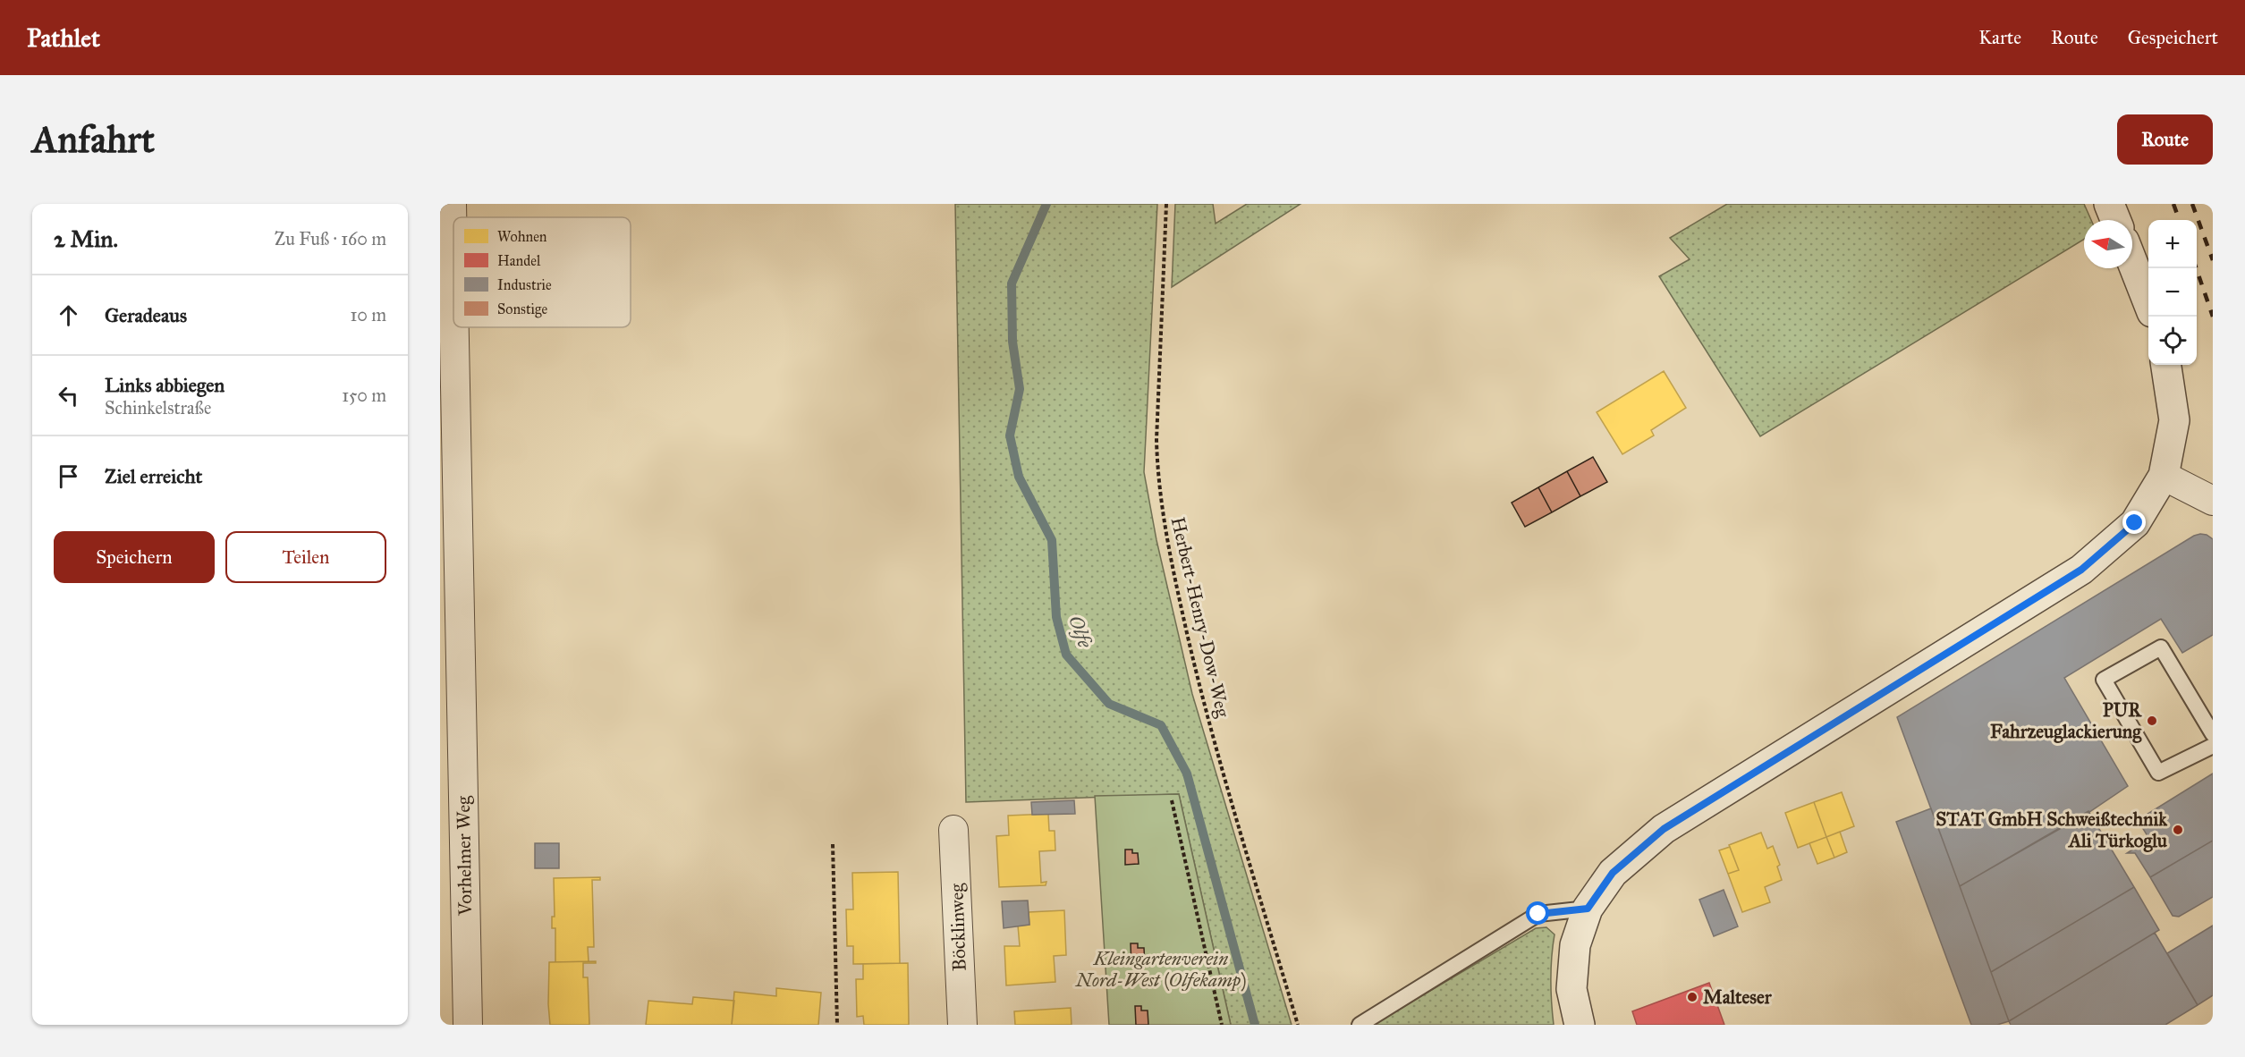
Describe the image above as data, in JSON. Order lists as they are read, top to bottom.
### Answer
{
  "streets": {
    "street": ["Vorhelmer Weg", "Böcklinweg"],
    "path": ["Herbert-Henry-Dow-Weg"]
  },
  "water": ["Olfe"],
  "parks": ["Kleingartenverein Nord-West (Olfekamp)"],
  "places": ["PUR Fahrzeuglackierung", "STAT GmbH Schweißtechnik Ali Türkoglu", "Malteser"],
  "legend": [
    "Wohnen",
    "Handel",
    "Industrie",
    "Sonstige"
  ],
  "north": "left",
  "page": {
    "header": "Pathlet",
    "nav": ["Karte", "Route", "Gespeichert"],
    "buttons": [
      "Route",
      ["Speichern", "Teilen"]
    ],
    "title": "Anfahrt",
    "heading": ["2 Min.", "Zu Fuß · 160 m"],
    "map_buttons": ["+", "−"],
    "list": [
      ["Geradeaus", "10 m"],
      ["Links abbiegen", "Schinkelstraße", "150 m"],
      "Ziel erreicht"
    ]
  }
}
